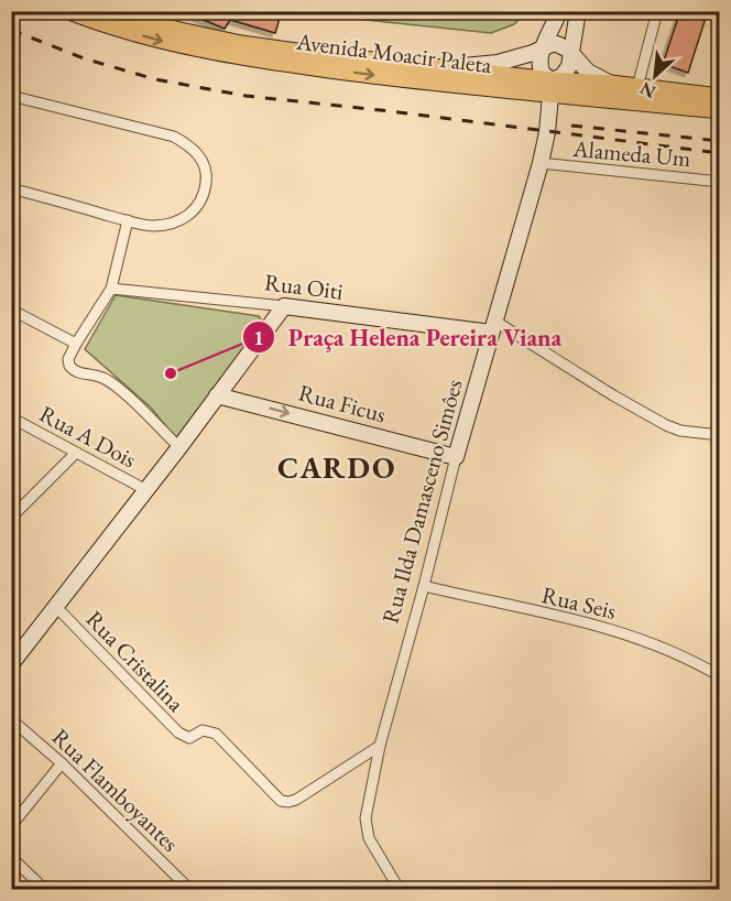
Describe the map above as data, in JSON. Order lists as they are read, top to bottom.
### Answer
{
  "streets": {
    "main road": ["Avenida Moacir Paleta"],
    "street": [
      "Alameda Um",
      "Rua Oiti",
      "Rua Ficus",
      "Rua A Dois",
      "Rua Ilda Damasceno Simôes",
      "Rua Seis",
      "Rua Cristalina",
      "Rua Flamboyantes"
    ]
  },
  "crossings": [
    ["Avenida Moacir Paleta", "Rua Ilda Damasceno Simôes"],
    ["Alameda Um", "Rua Ilda Damasceno Simôes"],
    ["Rua Oiti", "Rua Ilda Damasceno Simôes"],
    ["Rua Ficus", "Rua Ilda Damasceno Simôes"],
    ["Rua Ilda Damasceno Simôes", "Rua Seis"],
    ["Rua Ilda Damasceno Simôes", "Rua Cristalina"]
  ],
  "one_way": ["Rua Ficus"],
  "districts": ["CARDO"],
  "places": ["Praça Helena Pereira Viana"],
  "north": "bottom left"
}
